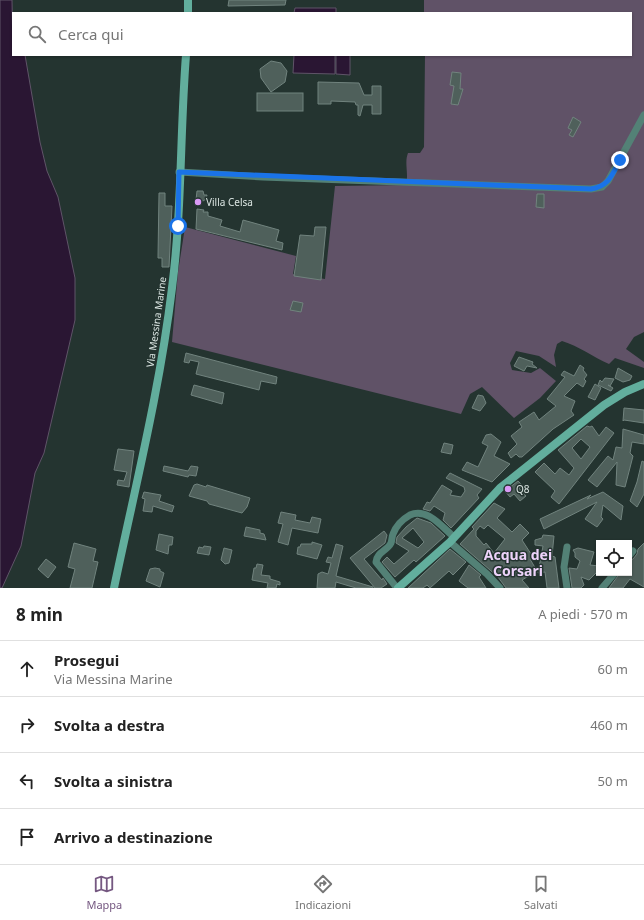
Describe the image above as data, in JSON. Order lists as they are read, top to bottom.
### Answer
{
  "streets": {
    "main road": ["Via Messina Marine"]
  },
  "districts": ["Acqua dei Corsari"],
  "places": ["Villa Celsa", "Q8"],
  "page": {
    "search": "Cerca qui",
    "heading": ["8 min", "A piedi · 570 m"],
    "list": [
      ["Prosegui", "Via Messina Marine", "60 m"],
      ["Svolta a destra", "460 m"],
      ["Svolta a sinistra", "50 m"],
      "Arrivo a destinazione"
    ],
    "nav": ["Mappa", "Indicazioni", "Salvati"]
  }
}
